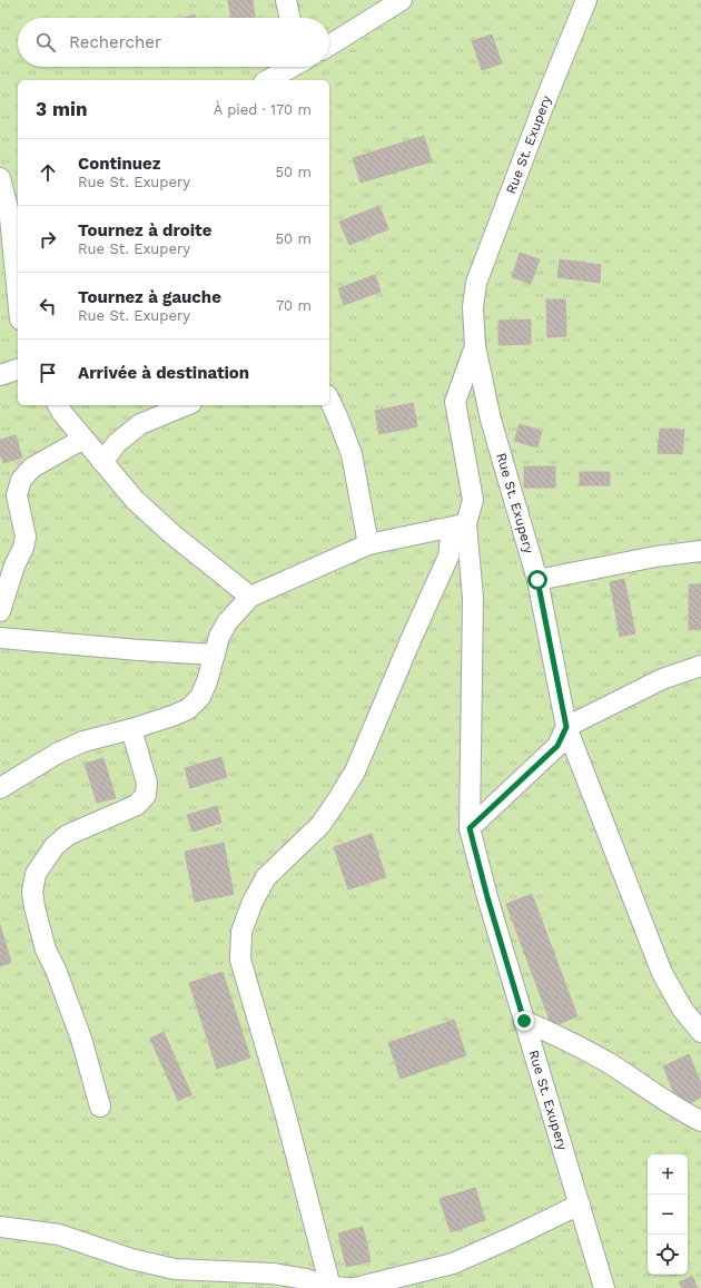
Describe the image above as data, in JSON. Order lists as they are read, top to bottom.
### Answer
{
  "streets": {
    "street": ["Rue St. Exupery"]
  },
  "page": {
    "search": "Rechercher",
    "heading": ["3 min", "À pied · 170 m"],
    "list": [
      ["Continuez", "Rue St. Exupery", "50 m"],
      ["Tournez à droite", "Rue St. Exupery", "50 m"],
      ["Tournez à gauche", "Rue St. Exupery", "70 m"],
      "Arrivée à destination"
    ],
    "map_buttons": ["+", "−"]
  }
}
